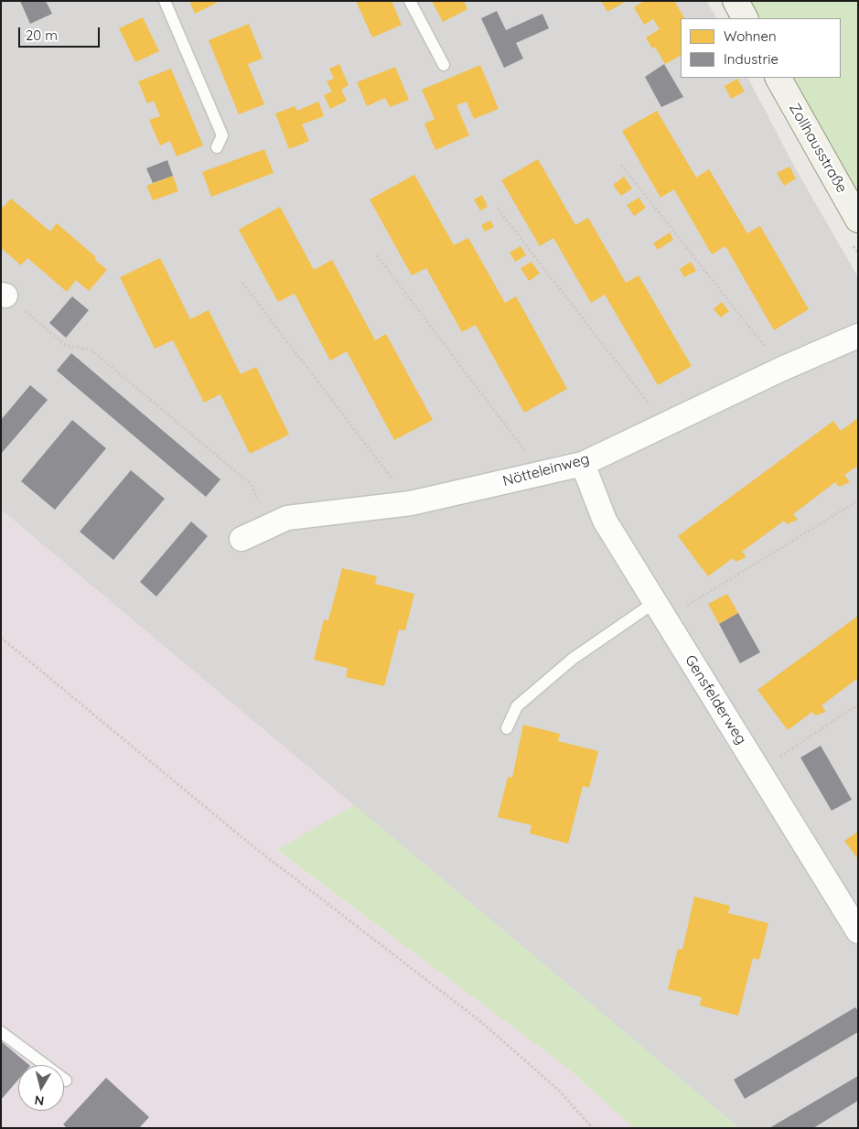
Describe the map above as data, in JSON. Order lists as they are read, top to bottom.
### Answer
{
  "streets": {
    "main road": ["Zollhausstraße"],
    "street": ["Nötteleinweg", "Gensfelderweg"]
  },
  "crossings": [
    ["Nötteleinweg", "Gensfelderweg"]
  ],
  "legend": ["Wohnen", "Industrie"],
  "scale_bar": "20 m",
  "north": "bottom"
}
